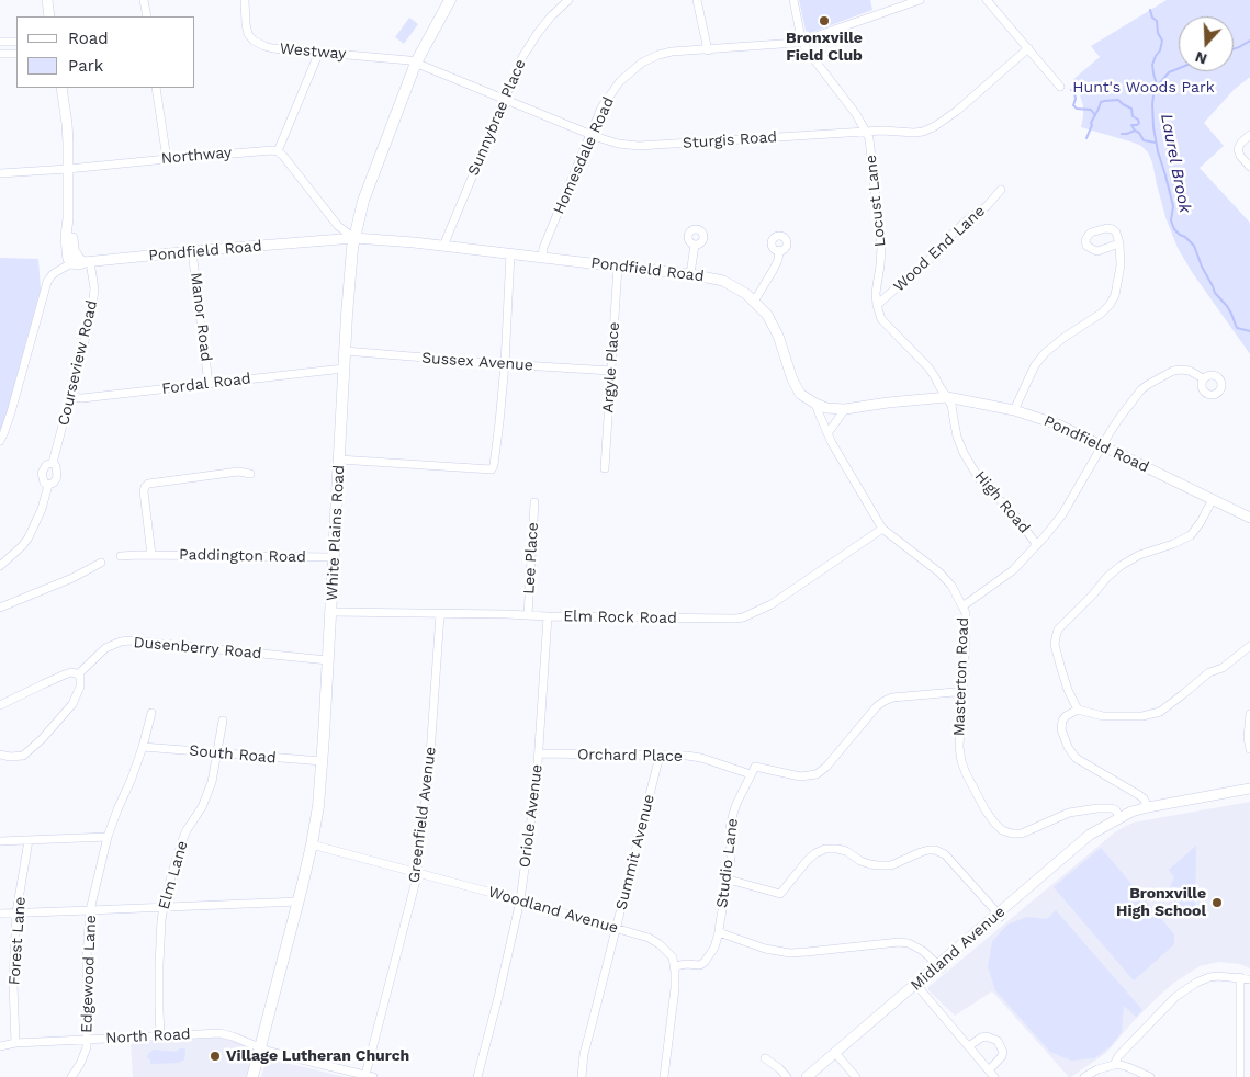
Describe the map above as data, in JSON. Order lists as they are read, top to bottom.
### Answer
{
  "streets": {
    "main road": ["White Plains Road"],
    "street": [
      "Westway",
      "Sunnybrae Place",
      "Sturgis Road",
      "Northway",
      "Homesdale Road",
      "Locust Lane",
      "Wood End Lane",
      "Pondfield Road",
      "Manor Road",
      "Sussex Avenue",
      "Courseview Road",
      "Argyle Place",
      "Fordal Road",
      "High Road",
      "Paddington Road",
      "Lee Place",
      "Elm Rock Road",
      "Dusenberry Road",
      "Masterton Road",
      "South Road",
      "Orchard Place",
      "Greenfield Avenue",
      "Oriole Avenue",
      "Summit Avenue",
      "Studio Lane",
      "Elm Lane",
      "Woodland Avenue",
      "Forest Lane",
      "Midland Avenue",
      "Edgewood Lane",
      "North Road"
    ]
  },
  "crossings": [
    ["Westway", "Sturgis Road"],
    ["Westway", "White Plains Road"],
    ["Sunnybrae Place", "Sturgis Road"],
    ["Sunnybrae Place", "Pondfield Road"],
    ["Sturgis Road", "Homesdale Road"],
    ["Sturgis Road", "Locust Lane"],
    ["Sturgis Road", "White Plains Road"],
    ["Homesdale Road", "Locust Lane"],
    ["Homesdale Road", "Pondfield Road"],
    ["Locust Lane", "Wood End Lane"],
    ["Pondfield Road", "Manor Road"],
    ["Pondfield Road", "Courseview Road"],
    ["Pondfield Road", "Argyle Place"],
    ["Pondfield Road", "High Road"],
    ["Pondfield Road", "White Plains Road"],
    ["Pondfield Road", "Masterton Road"],
    ["Manor Road", "Fordal Road"],
    ["Sussex Avenue", "Argyle Place"],
    ["Sussex Avenue", "White Plains Road"],
    ["Courseview Road", "Fordal Road"],
    ["Fordal Road", "White Plains Road"],
    ["White Plains Road", "Paddington Road"],
    ["White Plains Road", "Elm Rock Road"],
    ["White Plains Road", "Dusenberry Road"],
    ["White Plains Road", "South Road"],
    ["White Plains Road", "Woodland Avenue"],
    ["White Plains Road", "North Road"],
    ["Lee Place", "Elm Rock Road"],
    ["Elm Rock Road", "Masterton Road"],
    ["Elm Rock Road", "Greenfield Avenue"],
    ["Elm Rock Road", "Oriole Avenue"],
    ["Masterton Road", "Orchard Place"],
    ["Masterton Road", "Midland Avenue"],
    ["South Road", "Elm Lane"],
    ["South Road", "Edgewood Lane"],
    ["Orchard Place", "Oriole Avenue"],
    ["Orchard Place", "Summit Avenue"],
    ["Orchard Place", "Studio Lane"],
    ["Greenfield Avenue", "Woodland Avenue"],
    ["Greenfield Avenue", "North Road"],
    ["Oriole Avenue", "Woodland Avenue"],
    ["Summit Avenue", "Woodland Avenue"],
    ["Studio Lane", "Woodland Avenue"],
    ["Elm Lane", "North Road"],
    ["Forest Lane", "North Road"],
    ["Edgewood Lane", "North Road"]
  ],
  "water": ["Laurel Brook"],
  "parks": ["Hunt's Woods Park"],
  "places": ["Bronxville Field Club", "Bronxville High School", "Village Lutheran Church"],
  "legend": ["Road", "Park"],
  "north": "bottom"
}
